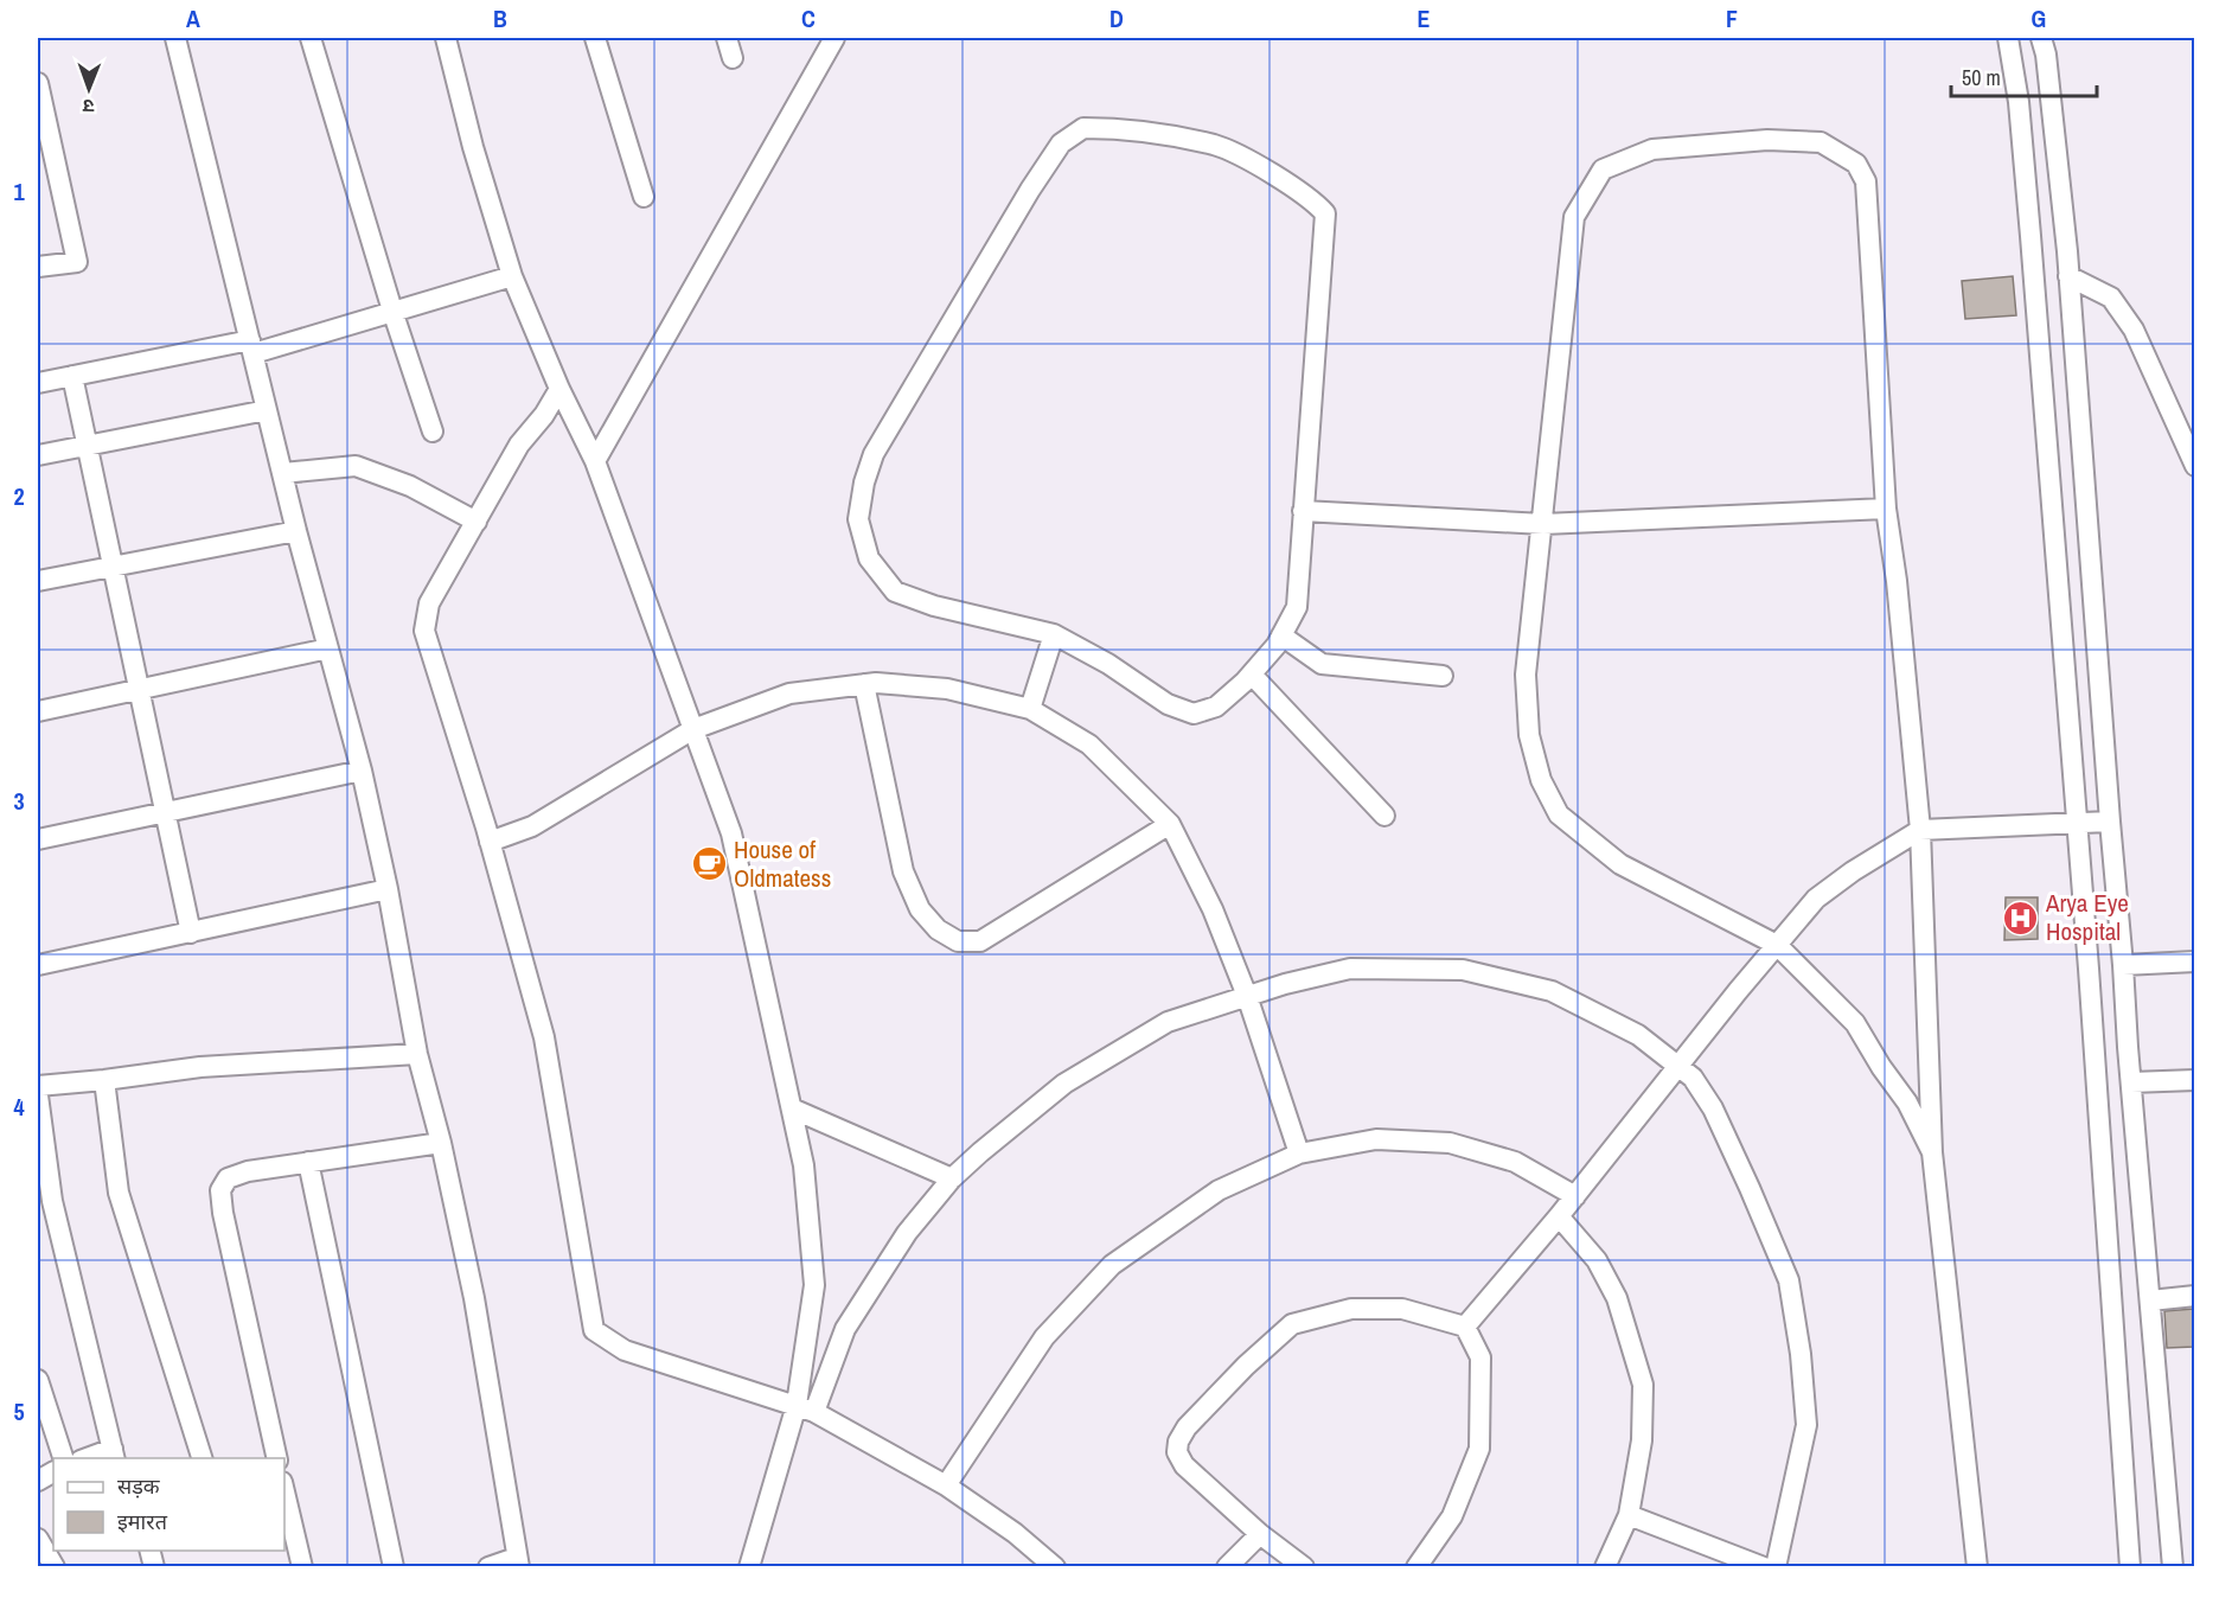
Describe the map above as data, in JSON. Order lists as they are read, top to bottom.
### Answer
{
  "places": {
    "cafe": ["House of Oldmatess"],
    "hospital": ["Arya Eye Hospital"]
  },
  "legend": ["सड़क", "इमारत"],
  "scale_bar": "50 m",
  "north": "bottom",
  "grid": {
    "columns": [
      "A",
      "B",
      "C",
      "D",
      "E",
      "F",
      "G"
    ],
    "rows": [
      "1",
      "2",
      "3",
      "4",
      "5"
    ]
  }
}
